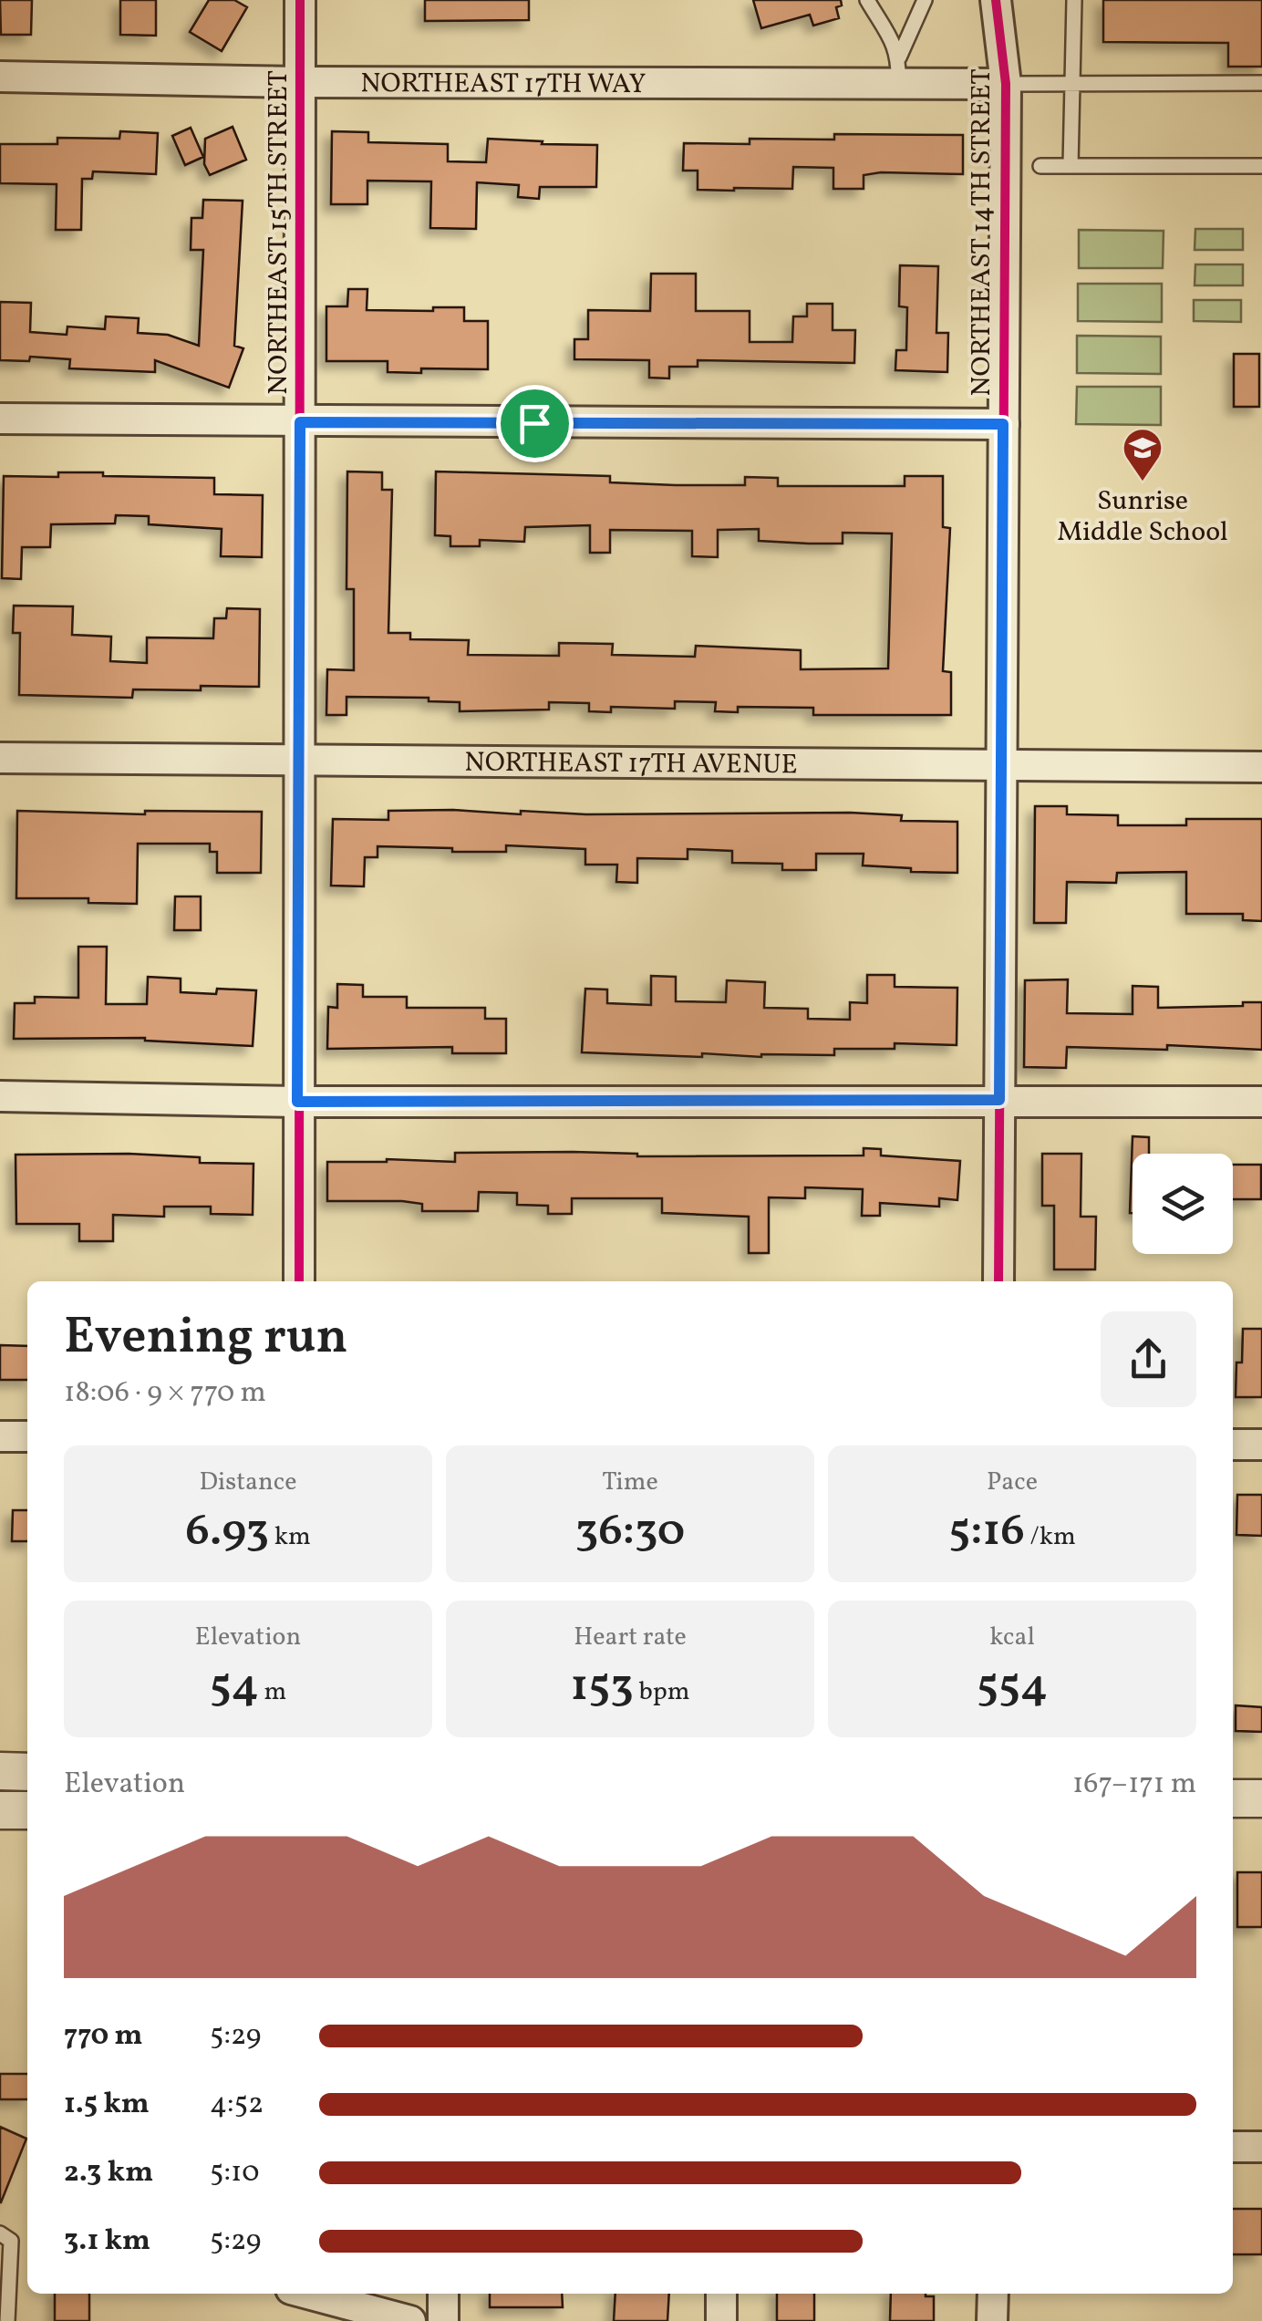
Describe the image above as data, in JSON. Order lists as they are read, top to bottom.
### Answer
{
  "streets": {
    "street": [
      "NORTHEAST 17TH WAY",
      "NORTHEAST 15TH STREET",
      "NORTHEAST 14TH STREET",
      "NORTHEAST 17TH AVENUE"
    ]
  },
  "crossings": [
    ["NORTHEAST 17TH WAY", "NORTHEAST 15TH STREET"],
    ["NORTHEAST 17TH WAY", "NORTHEAST 14TH STREET"],
    ["NORTHEAST 15TH STREET", "NORTHEAST 17TH AVENUE"],
    ["NORTHEAST 14TH STREET", "NORTHEAST 17TH AVENUE"]
  ],
  "places": {
    "school or university": ["Sunrise Middle School"]
  },
  "page": {
    "heading": ["Evening run", "18:06 · 9 × 770 m"],
    "stats": [
      ["Distance", "6.93 km"],
      ["Time", "36:30"],
      ["Pace", "5:16 /km"],
      ["Elevation", "54 m"],
      ["Heart rate", "153 bpm"],
      ["kcal", "554"]
    ],
    "chart": ["Elevation", "167–171 m"],
    "list": [
      {
        "name": "770 m",
        "note": "5:29"
      },
      {
        "name": "1.5 km",
        "note": "4:52"
      },
      {
        "name": "2.3 km",
        "note": "5:10"
      },
      {
        "name": "3.1 km",
        "note": "5:29"
      }
    ]
  }
}
